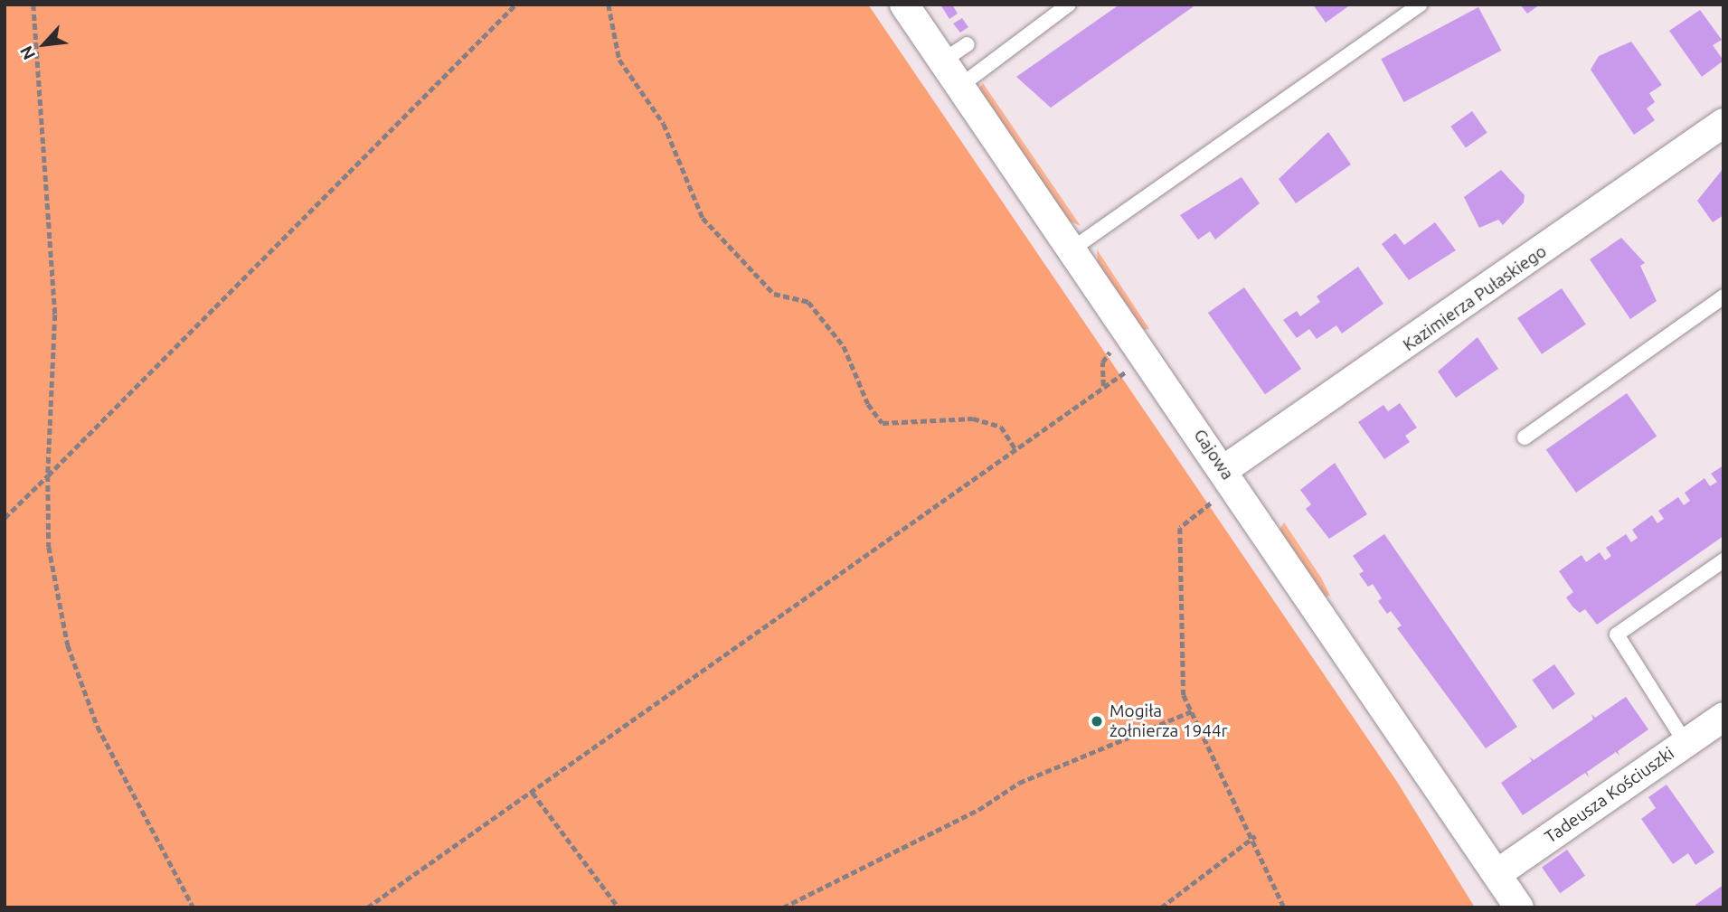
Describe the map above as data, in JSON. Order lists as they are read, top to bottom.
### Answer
{
  "streets": {
    "street": ["Kazimierza Pułaskiego", "Gajowa", "Tadeusza Kościuszki"]
  },
  "crossings": [
    ["Kazimierza Pułaskiego", "Gajowa"],
    ["Gajowa", "Tadeusza Kościuszki"]
  ],
  "places": ["Mogiła żołnierza 1944r"],
  "north": "bottom left"
}
